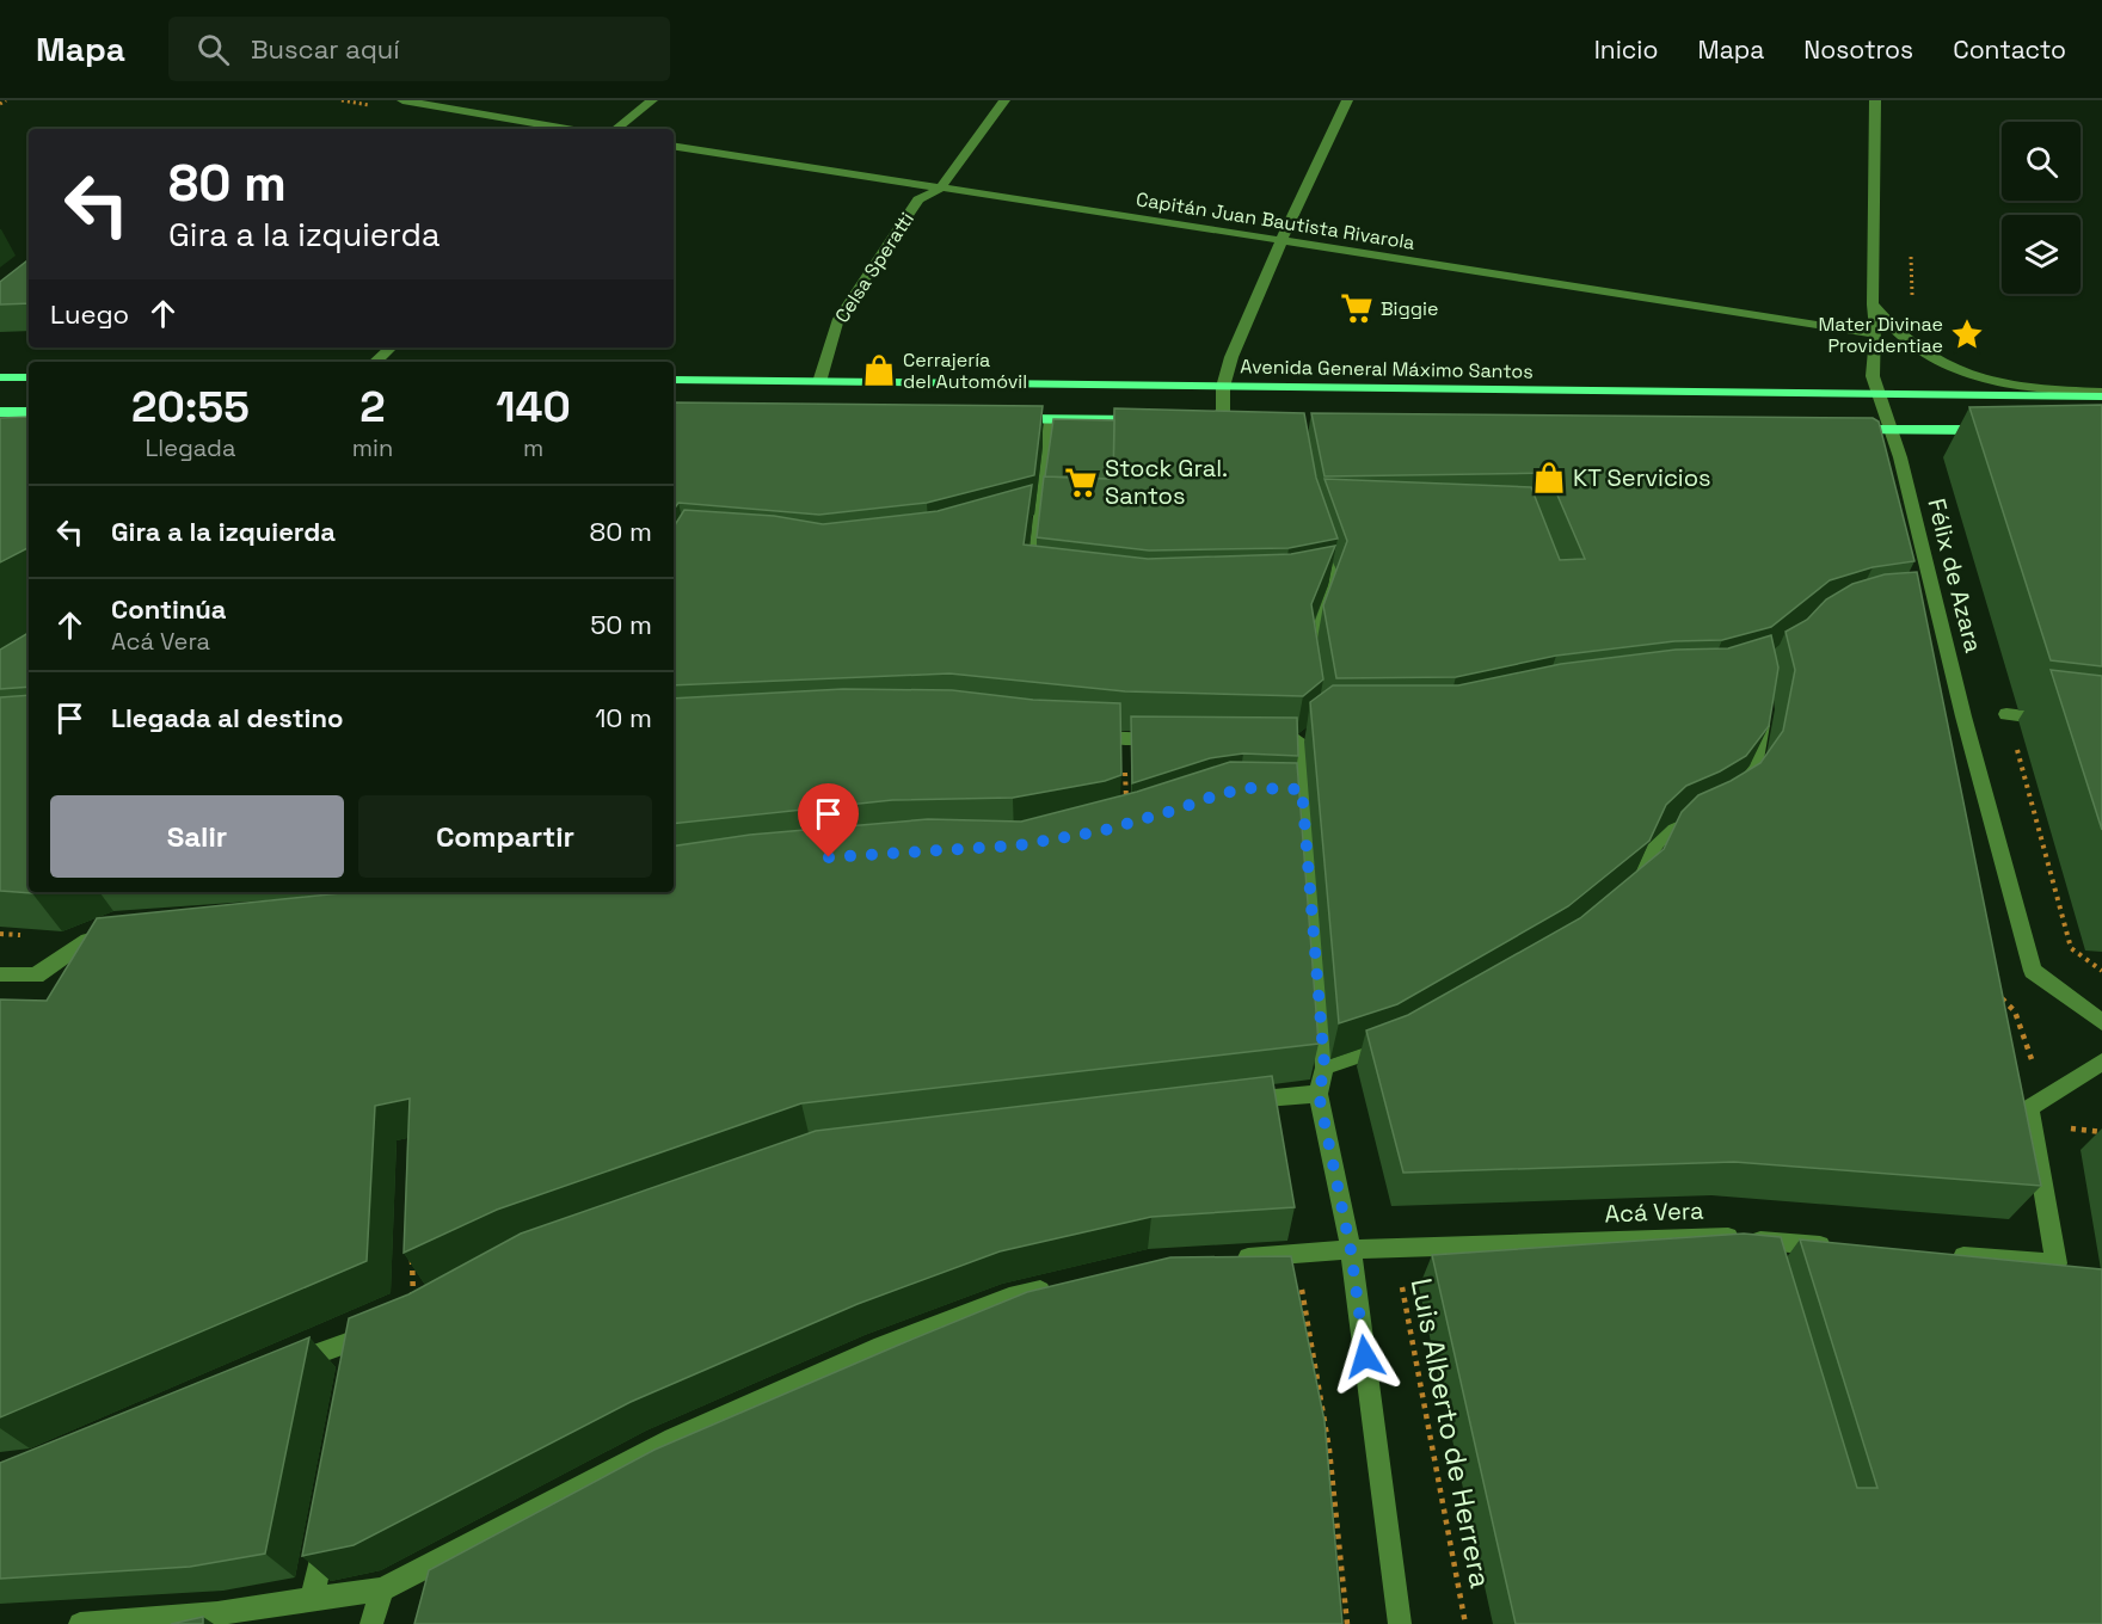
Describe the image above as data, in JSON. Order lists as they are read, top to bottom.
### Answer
{
  "streets": {
    "main road": ["Avenida General Máximo Santos"],
    "street": [
      "Capitán Juan Bautista Rivarola",
      "Celsa Speratti",
      "Félix de Azara",
      "Acá Vera"
    ],
    "path": ["Luis Alberto de Herrera"]
  },
  "crossings": [
    ["Capitán Juan Bautista Rivarola", "Celsa Speratti"],
    ["Capitán Juan Bautista Rivarola", "Félix de Azara"],
    ["Celsa Speratti", "Avenida General Máximo Santos"],
    ["Avenida General Máximo Santos", "Félix de Azara"],
    ["Acá Vera", "Luis Alberto de Herrera"]
  ],
  "places": {
    "supermarket": ["Biggie", "Stock Gral. Santos"],
    "place": ["Mater Divinae Providentiae"],
    "shop": ["Cerrajería del Automóvil", "KT Servicios"]
  },
  "page": {
    "header": "Mapa",
    "search": "Buscar aquí",
    "nav": [
      "Inicio",
      "Mapa",
      "Nosotros",
      "Contacto"
    ],
    "turn": ["80 m", "Gira a la izquierda"],
    "then": "Luego",
    "eta": [
      "20:55",
      "Llegada",
      "2",
      "min",
      "140",
      "m"
    ],
    "list": [
      {
        "name": "Gira a la izquierda",
        "value": "80 m"
      },
      {
        "name": "Continúa",
        "note": "Acá Vera",
        "value": "50 m"
      },
      {
        "name": "Llegada al destino",
        "value": "10 m"
      }
    ],
    "buttons": ["Salir", "Compartir"]
  }
}
